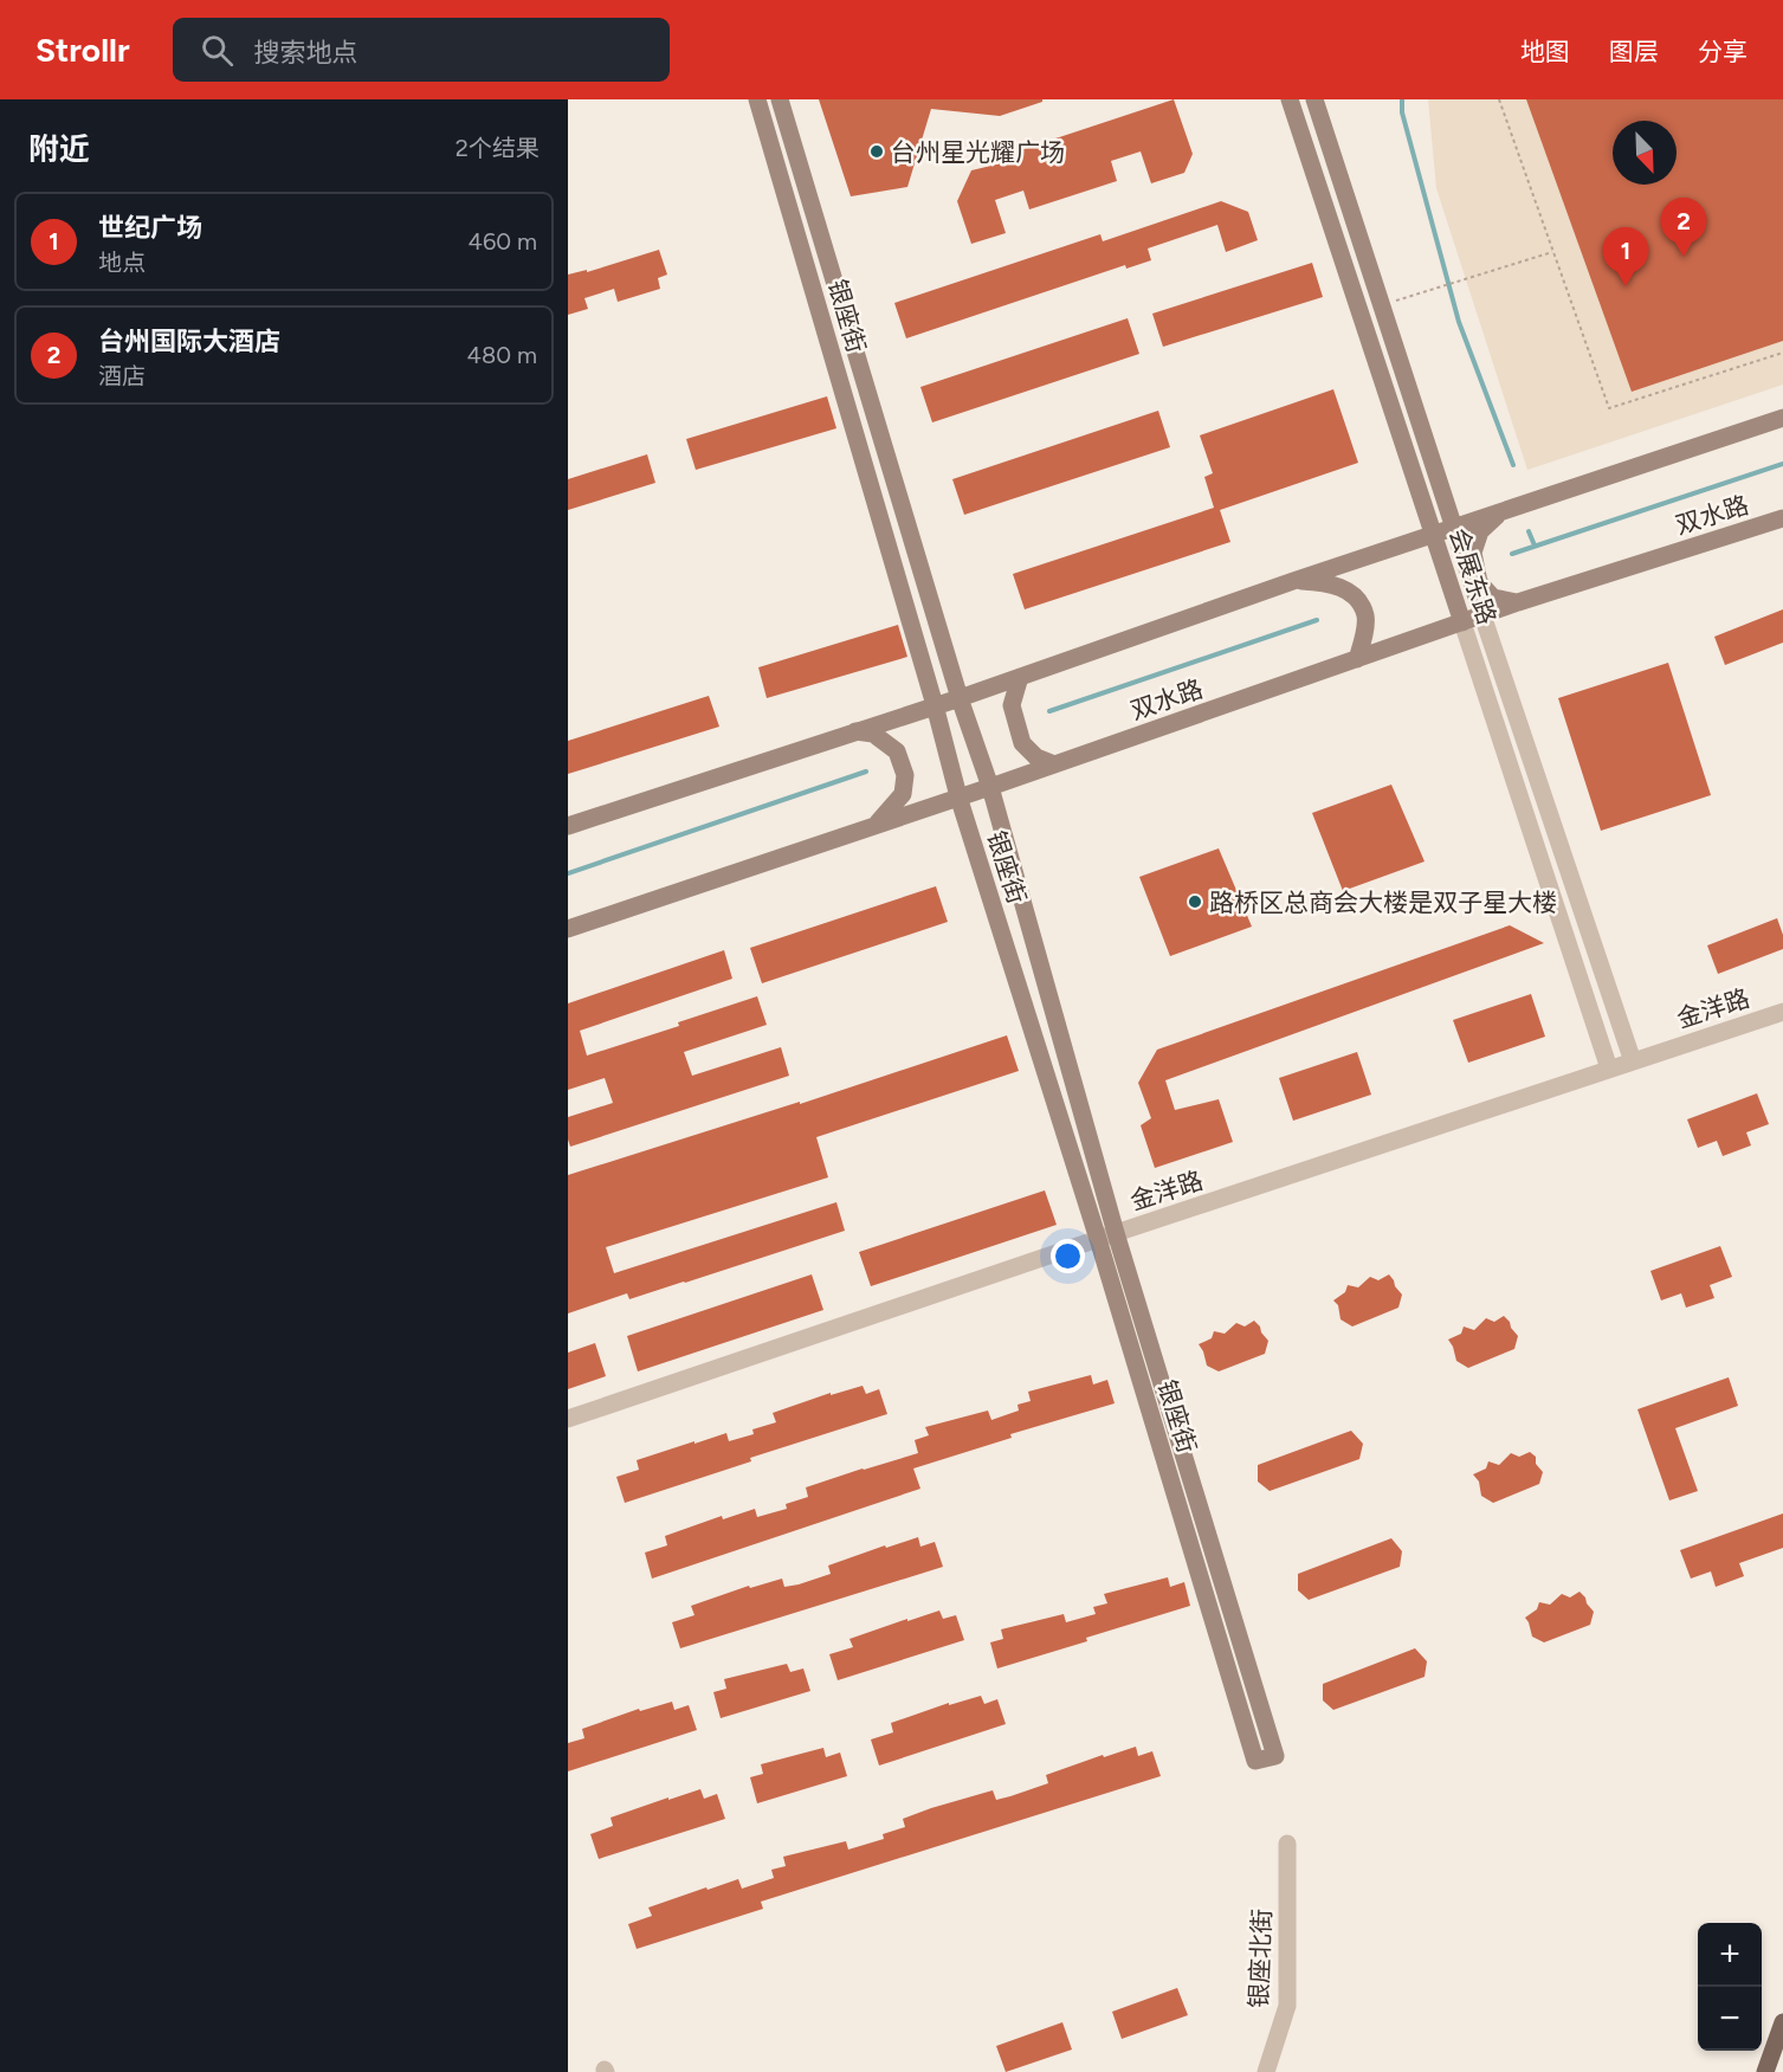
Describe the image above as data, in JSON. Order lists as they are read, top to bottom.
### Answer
{
  "streets": {
    "main road": ["银座街", "双水路", "会展东路"],
    "street": ["金洋路", "银座北街"]
  },
  "crossings": [
    ["银座街", "双水路"],
    ["银座街", "金洋路"],
    ["双水路", "会展东路"],
    ["会展东路", "金洋路"]
  ],
  "places": ["台州星光耀广场", "路桥区总商会大楼是双子星大楼"],
  "north": "bottom right",
  "page": {
    "header": "Strollr",
    "search": "搜索地点",
    "nav": ["地图", "图层", "分享"],
    "heading": ["附近", "2个结果"],
    "list": [
      {
        "mark": "1",
        "name": "世纪广场",
        "note": "地点",
        "value": "460 m"
      },
      {
        "mark": "2",
        "name": "台州国际大酒店",
        "note": "酒店",
        "value": "480 m"
      }
    ],
    "pins": ["2", "1"],
    "map_buttons": ["+", "−"]
  }
}
